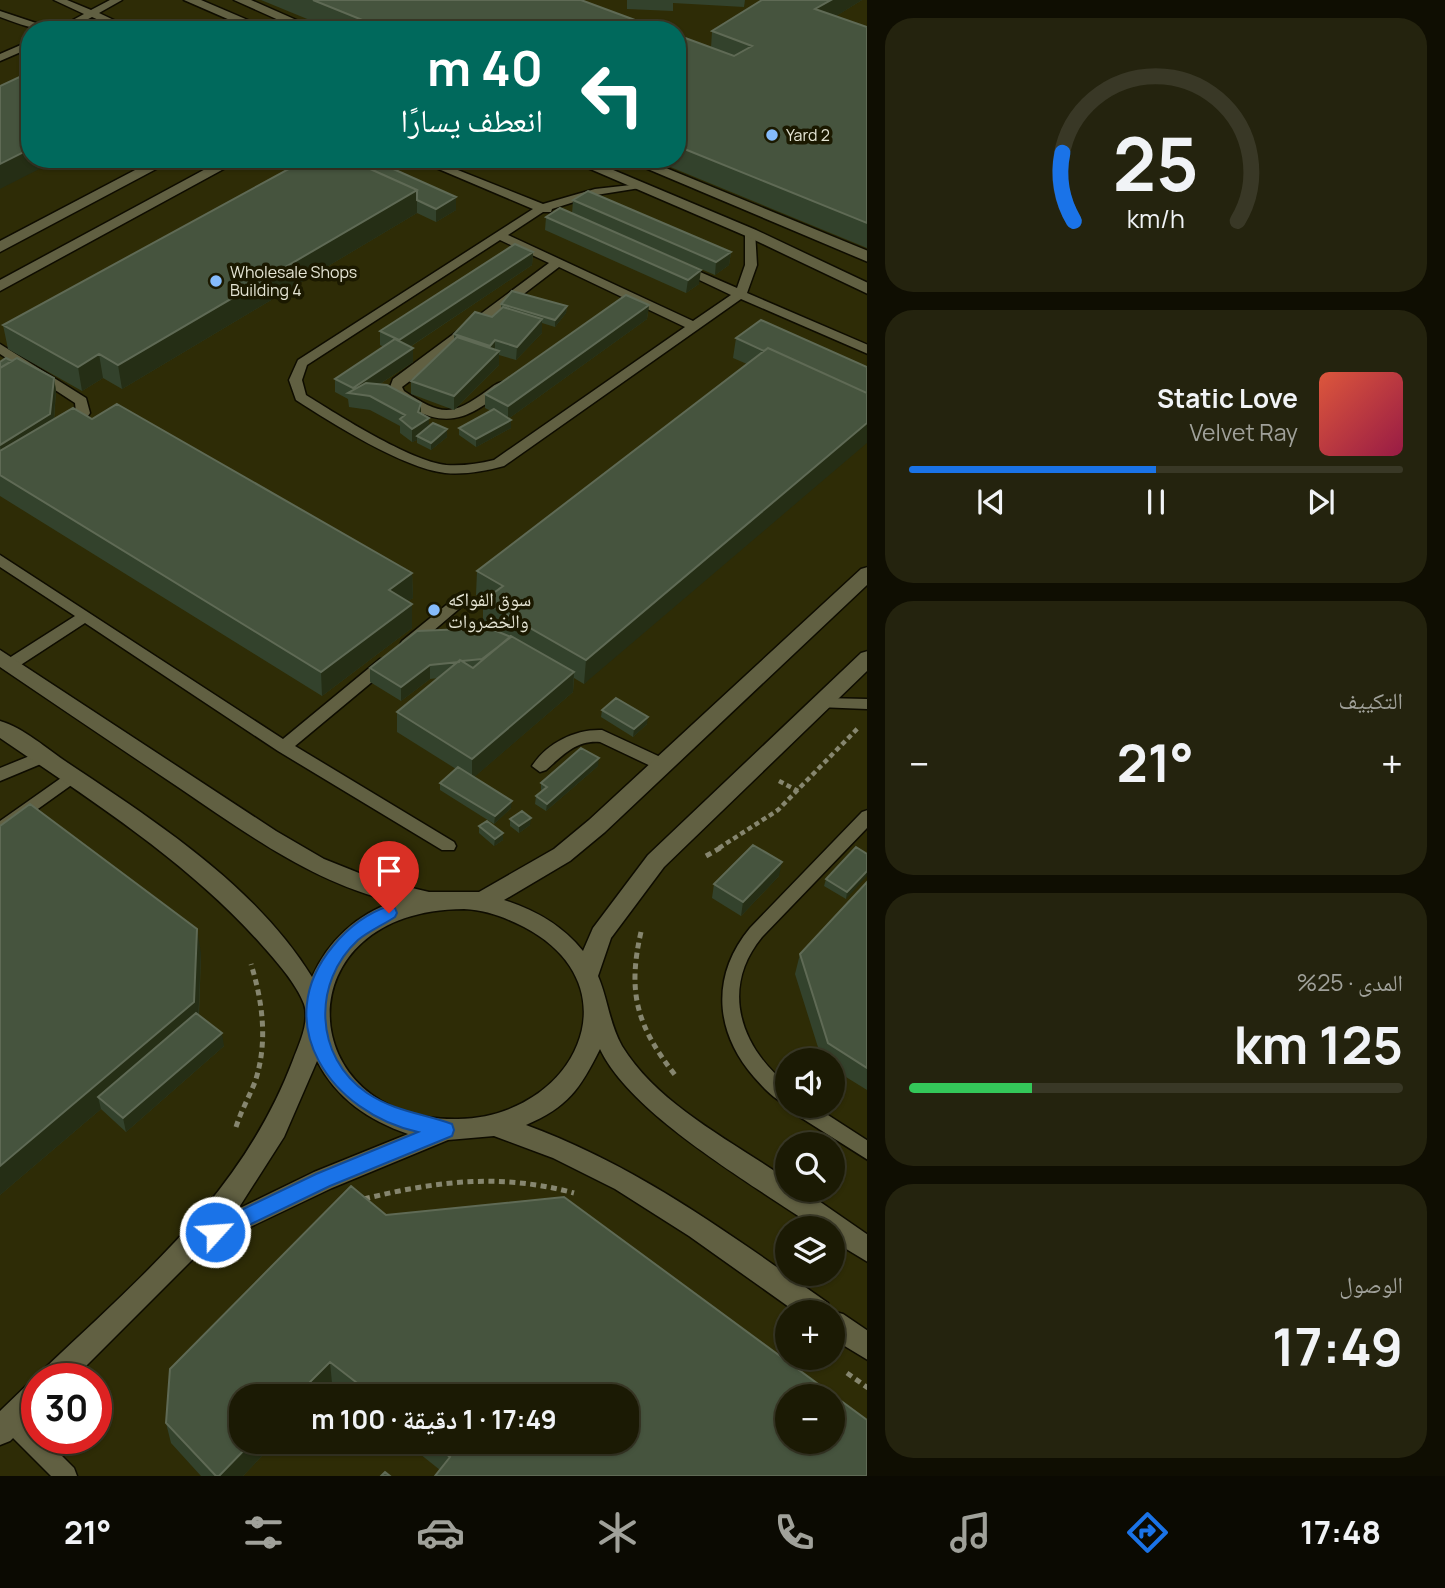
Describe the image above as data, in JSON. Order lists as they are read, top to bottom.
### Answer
{
  "places": ["Yard 2", "Wholesale Shops Building 4", "سوق الفواكه والخضروات"],
  "page": {
    "turn": ["40 m", "انعطف يسارًا"],
    "song": ["Static Love", "Velvet Ray"],
    "tile": [
      "التكييف",
      ["المدى · 25%", "125 km"],
      ["الوصول", "17:49"]
    ],
    "heat": ["−", "21°", "+"],
    "map_buttons": ["+", "−"],
    "limit": "30",
    "trip": "17:49 · 1 دقيقة · 100 m",
    "tabs": ["17:48", "21°"],
    "gauge": ["25", "km/h"]
  }
}
